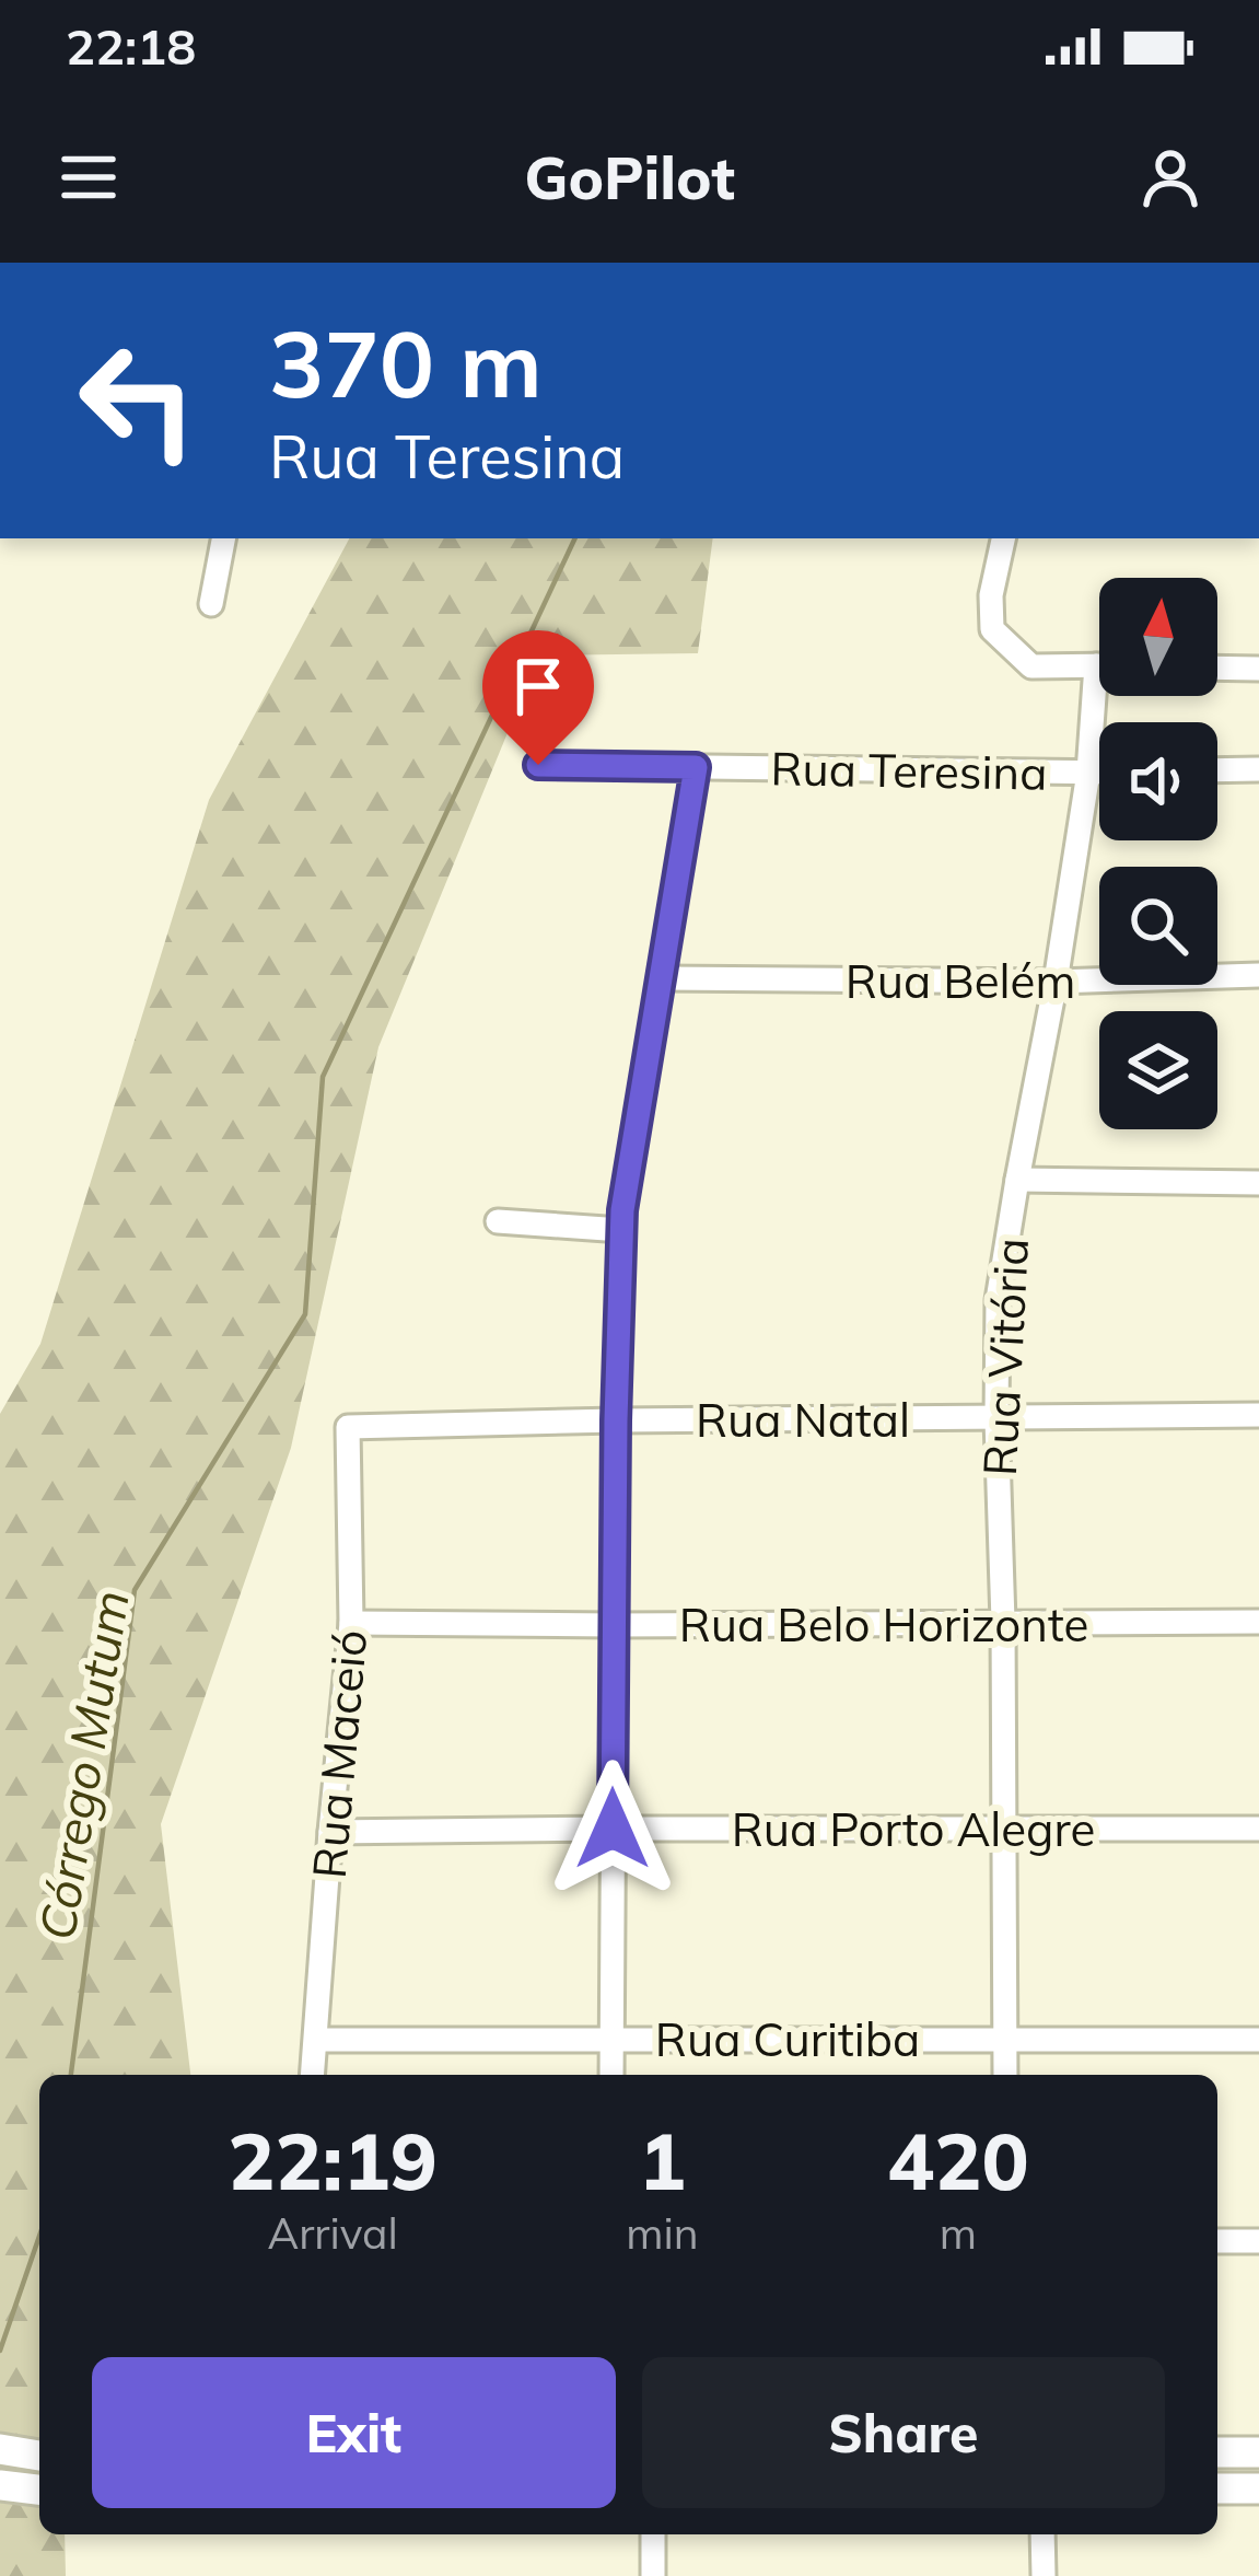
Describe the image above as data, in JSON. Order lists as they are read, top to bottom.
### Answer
{
  "streets": {
    "street": [
      "Rua Teresina",
      "Rua Belém",
      "Rua Vitória",
      "Rua Natal",
      "Rua Belo Horizonte",
      "Rua Maceió",
      "Rua Porto Alegre",
      "Rua Curitiba"
    ]
  },
  "crossings": [
    ["Rua Teresina", "Rua Vitória"],
    ["Rua Belém", "Rua Vitória"],
    ["Rua Vitória", "Rua Natal"],
    ["Rua Vitória", "Rua Belo Horizonte"],
    ["Rua Vitória", "Rua Porto Alegre"],
    ["Rua Vitória", "Rua Curitiba"],
    ["Rua Natal", "Rua Maceió"],
    ["Rua Belo Horizonte", "Rua Maceió"],
    ["Rua Maceió", "Rua Porto Alegre"],
    ["Rua Maceió", "Rua Curitiba"]
  ],
  "water": ["Córrego Mutum"],
  "north": "top",
  "page": {
    "status": "22:18",
    "header": "GoPilot",
    "turn": ["370 m", "Rua Teresina"],
    "eta": [
      "22:19",
      "Arrival",
      "1",
      "min",
      "420",
      "m"
    ],
    "buttons": ["Exit", "Share"]
  }
}
